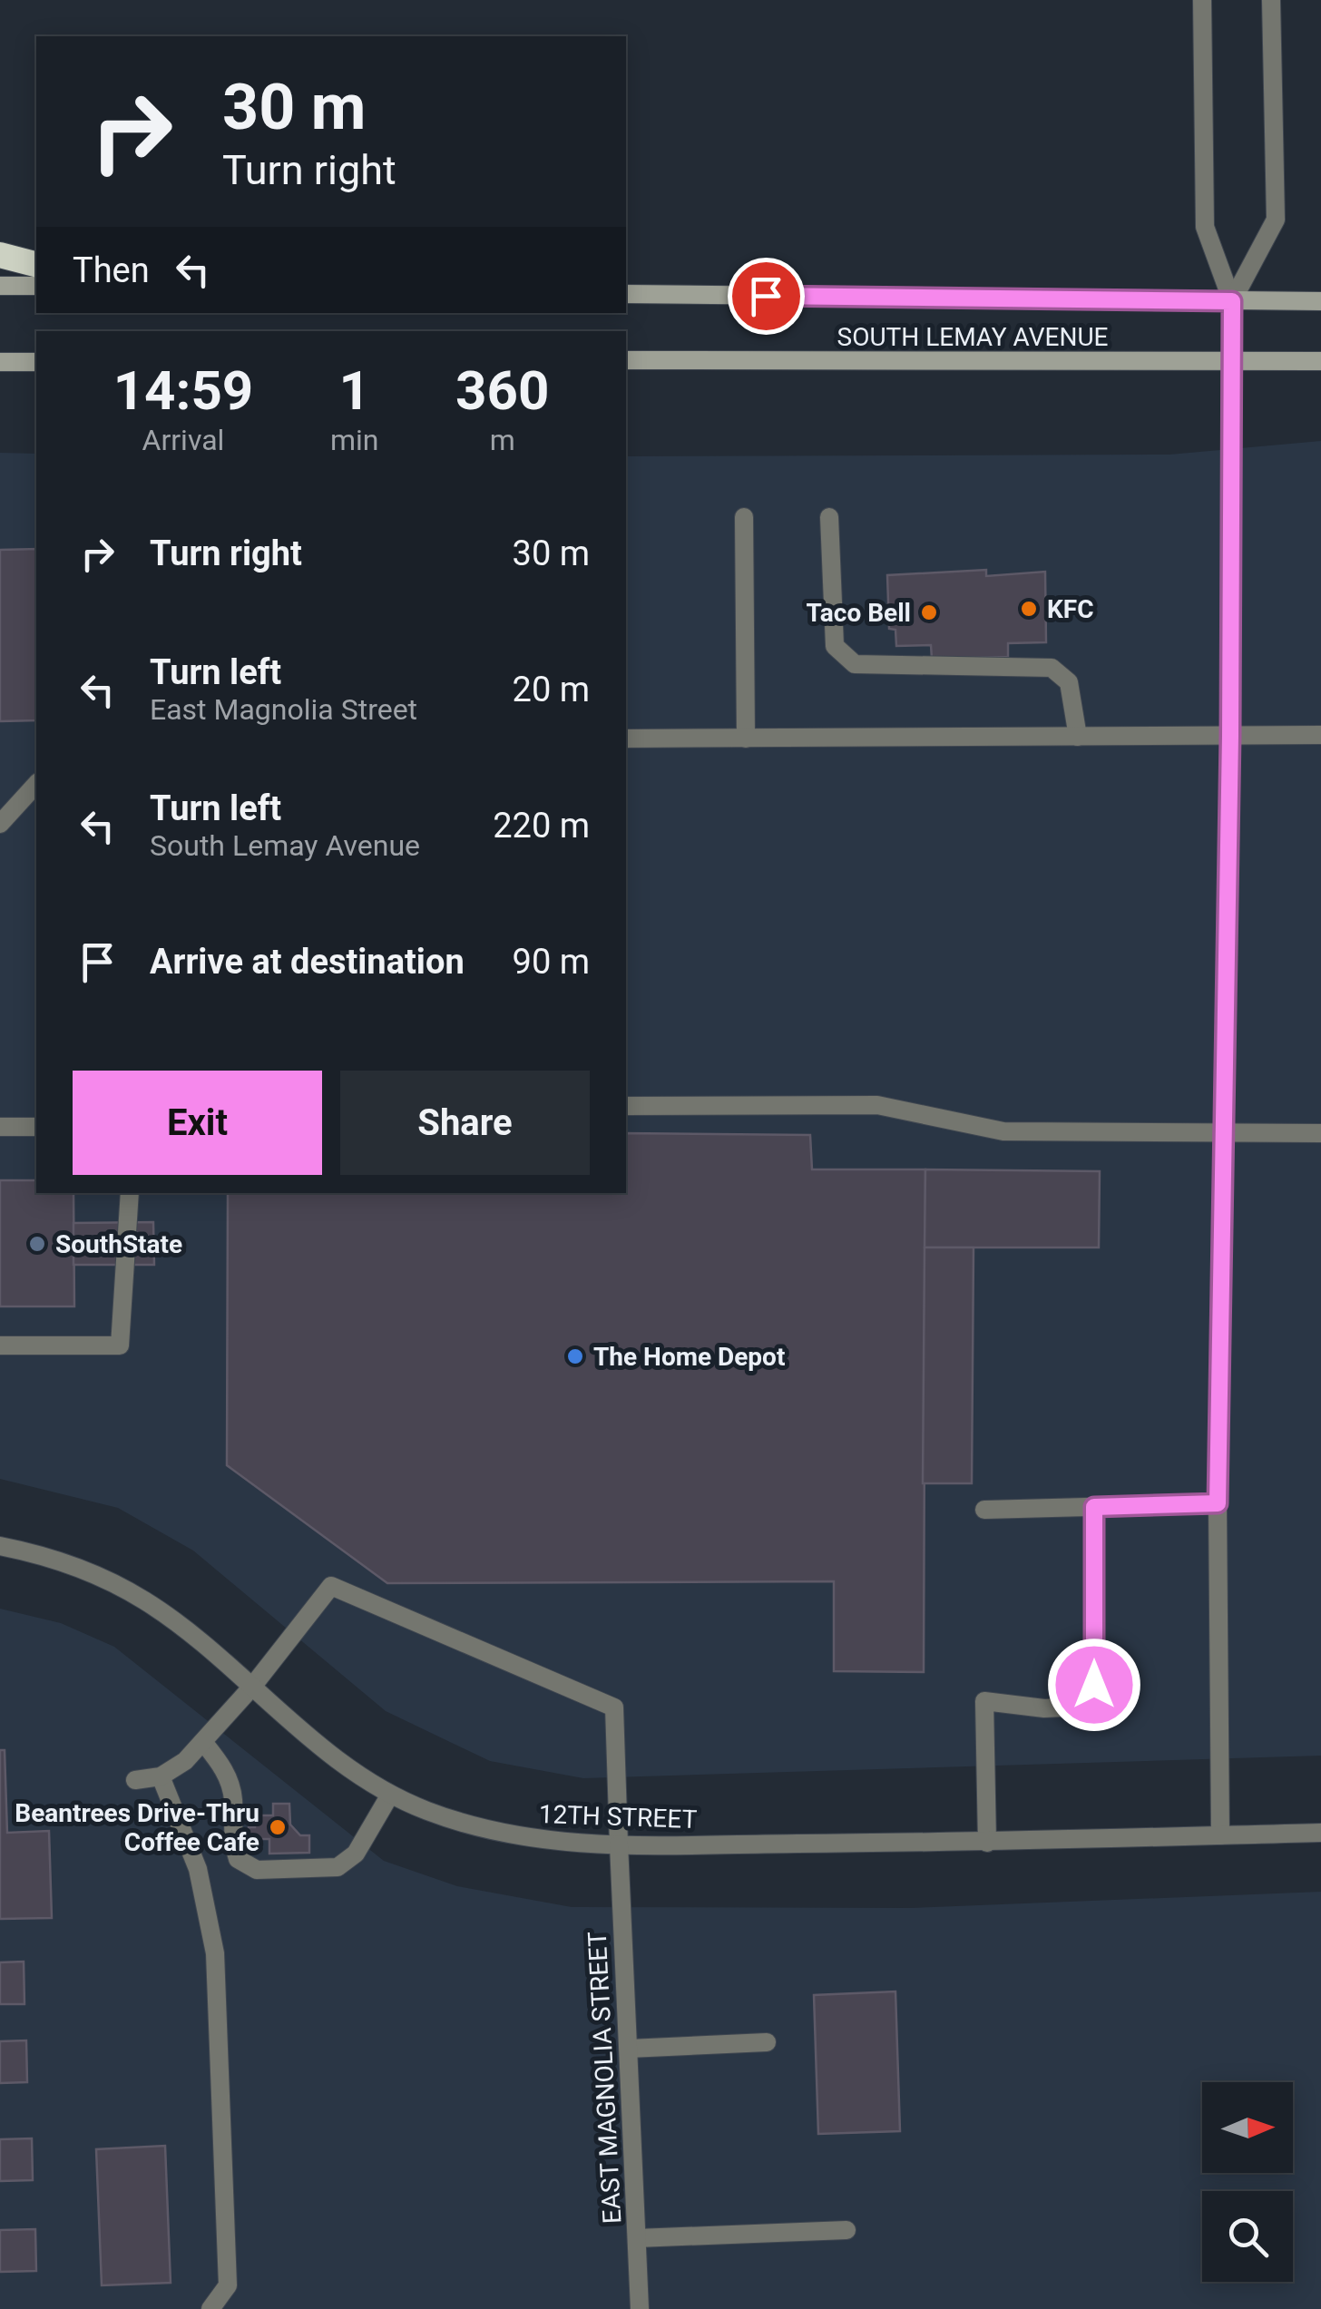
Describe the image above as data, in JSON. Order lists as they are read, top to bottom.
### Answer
{
  "streets": {
    "main road": ["SOUTH LEMAY AVENUE"],
    "street": ["12TH STREET", "EAST MAGNOLIA STREET"]
  },
  "crossings": [
    ["12TH STREET", "EAST MAGNOLIA STREET"]
  ],
  "places": [
    "KFC",
    "Taco Bell",
    "SouthState",
    "The Home Depot",
    "Beantrees Drive-Thru Coffee Cafe"
  ],
  "north": "right",
  "page": {
    "turn": ["30 m", "Turn right"],
    "then": "Then",
    "eta": [
      "14:59",
      "Arrival",
      "1",
      "min",
      "360",
      "m"
    ],
    "list": [
      {
        "name": "Turn right",
        "value": "30 m"
      },
      {
        "name": "Turn left",
        "note": "East Magnolia Street",
        "value": "20 m"
      },
      {
        "name": "Turn left",
        "note": "South Lemay Avenue",
        "value": "220 m"
      },
      {
        "name": "Arrive at destination",
        "value": "90 m"
      }
    ],
    "buttons": ["Exit", "Share"]
  }
}
